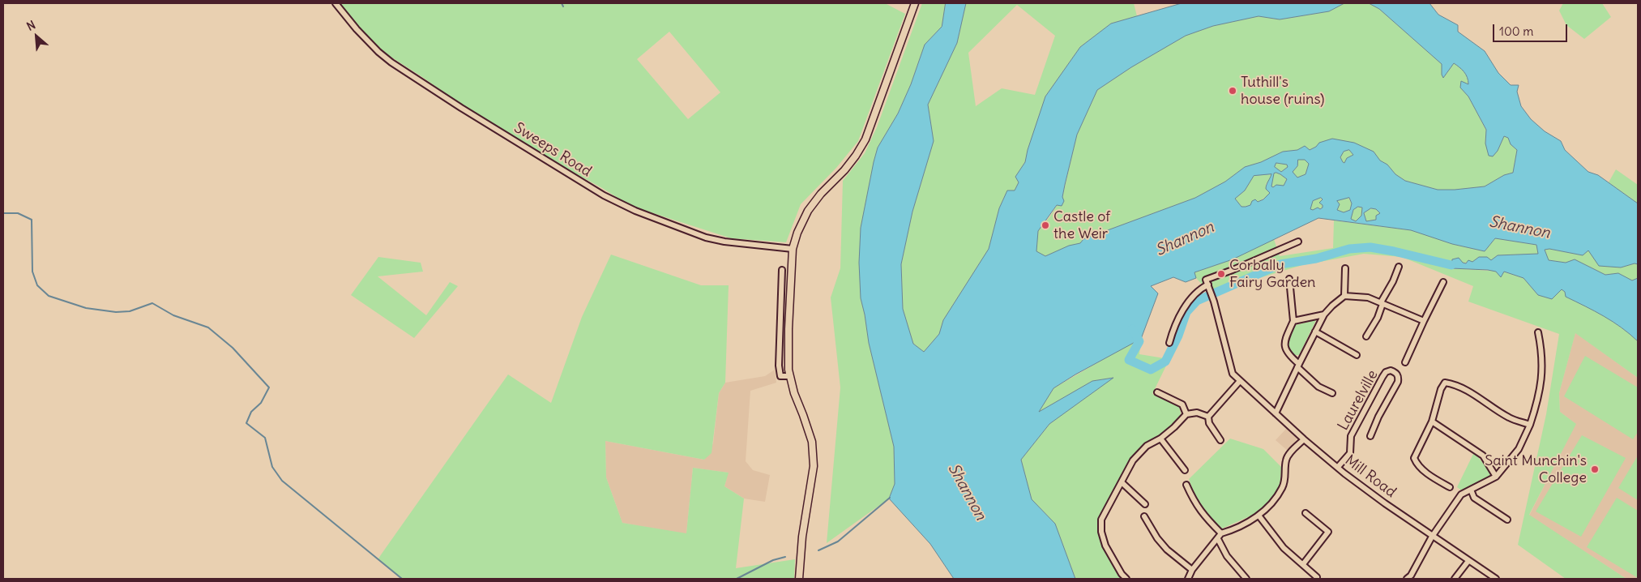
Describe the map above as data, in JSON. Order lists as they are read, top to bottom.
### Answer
{
  "streets": {
    "street": ["Sweeps Road", "Laurelville", "Mill Road"]
  },
  "crossings": [
    ["Laurelville", "Mill Road"]
  ],
  "water": ["Shannon"],
  "places": [
    "Tuthill's house (ruins)",
    "Castle of the Weir",
    "Corbally Fairy Garden",
    "Saint Munchin's College"
  ],
  "scale_bar": "100 m",
  "north": "top left"
}
